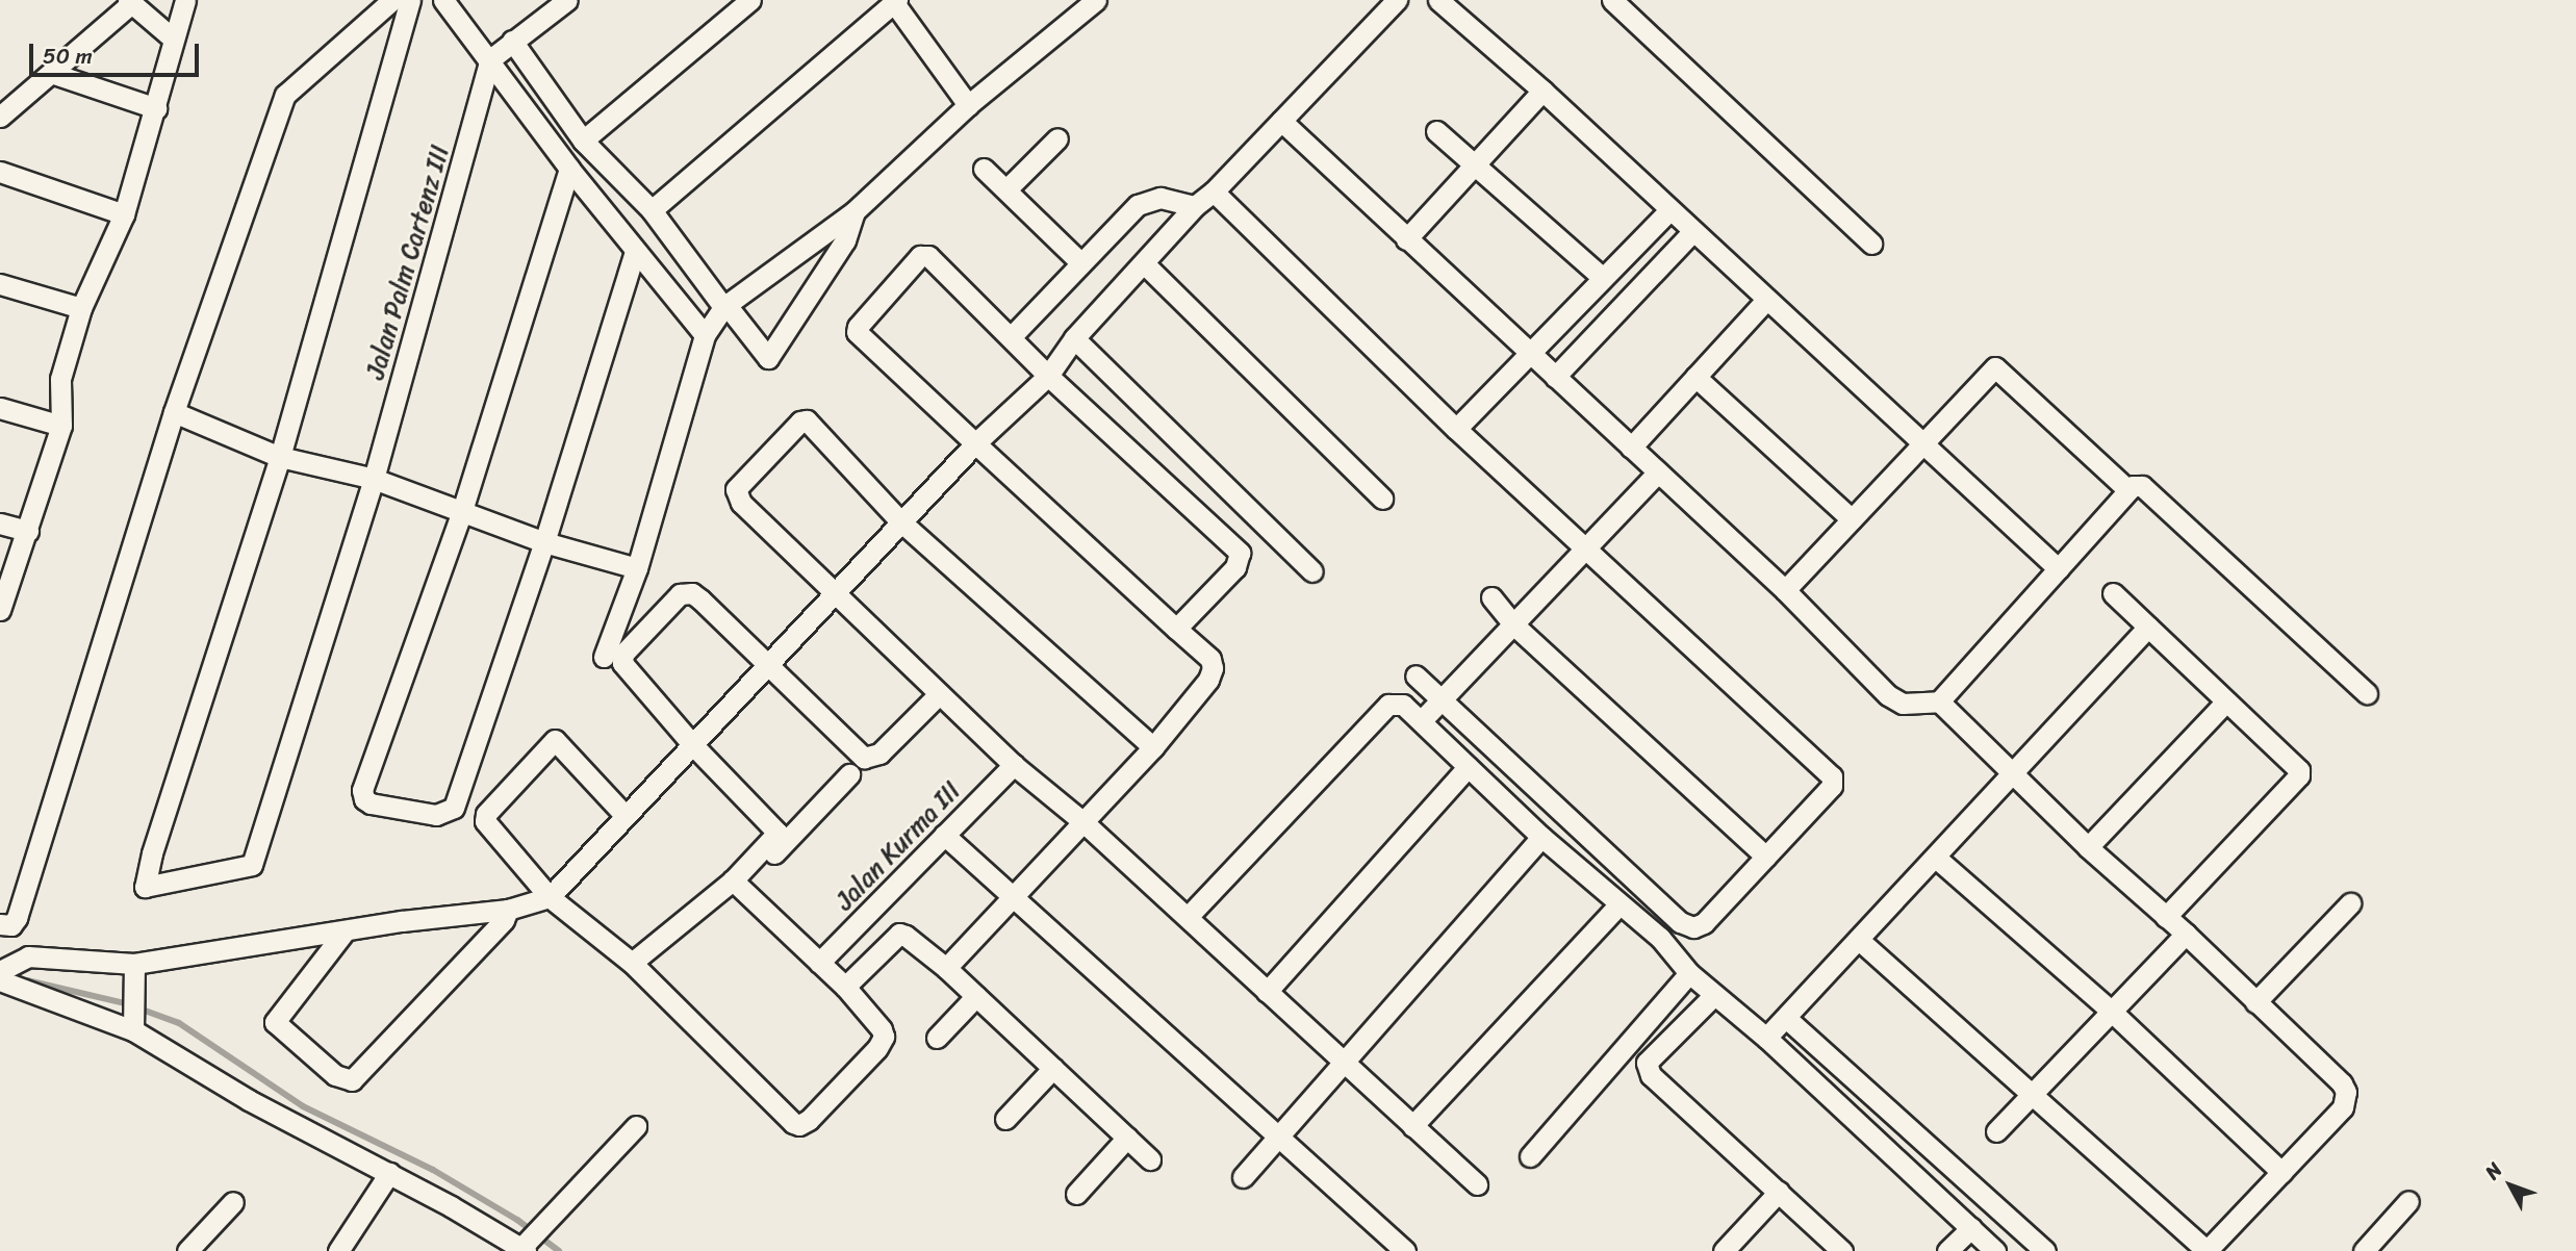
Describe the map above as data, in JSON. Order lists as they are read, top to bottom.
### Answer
{
  "streets": {
    "street": ["Jalan Palm Cartenz III", "Jalan Kurma III"]
  },
  "scale_bar": "50 m",
  "north": "top left"
}
